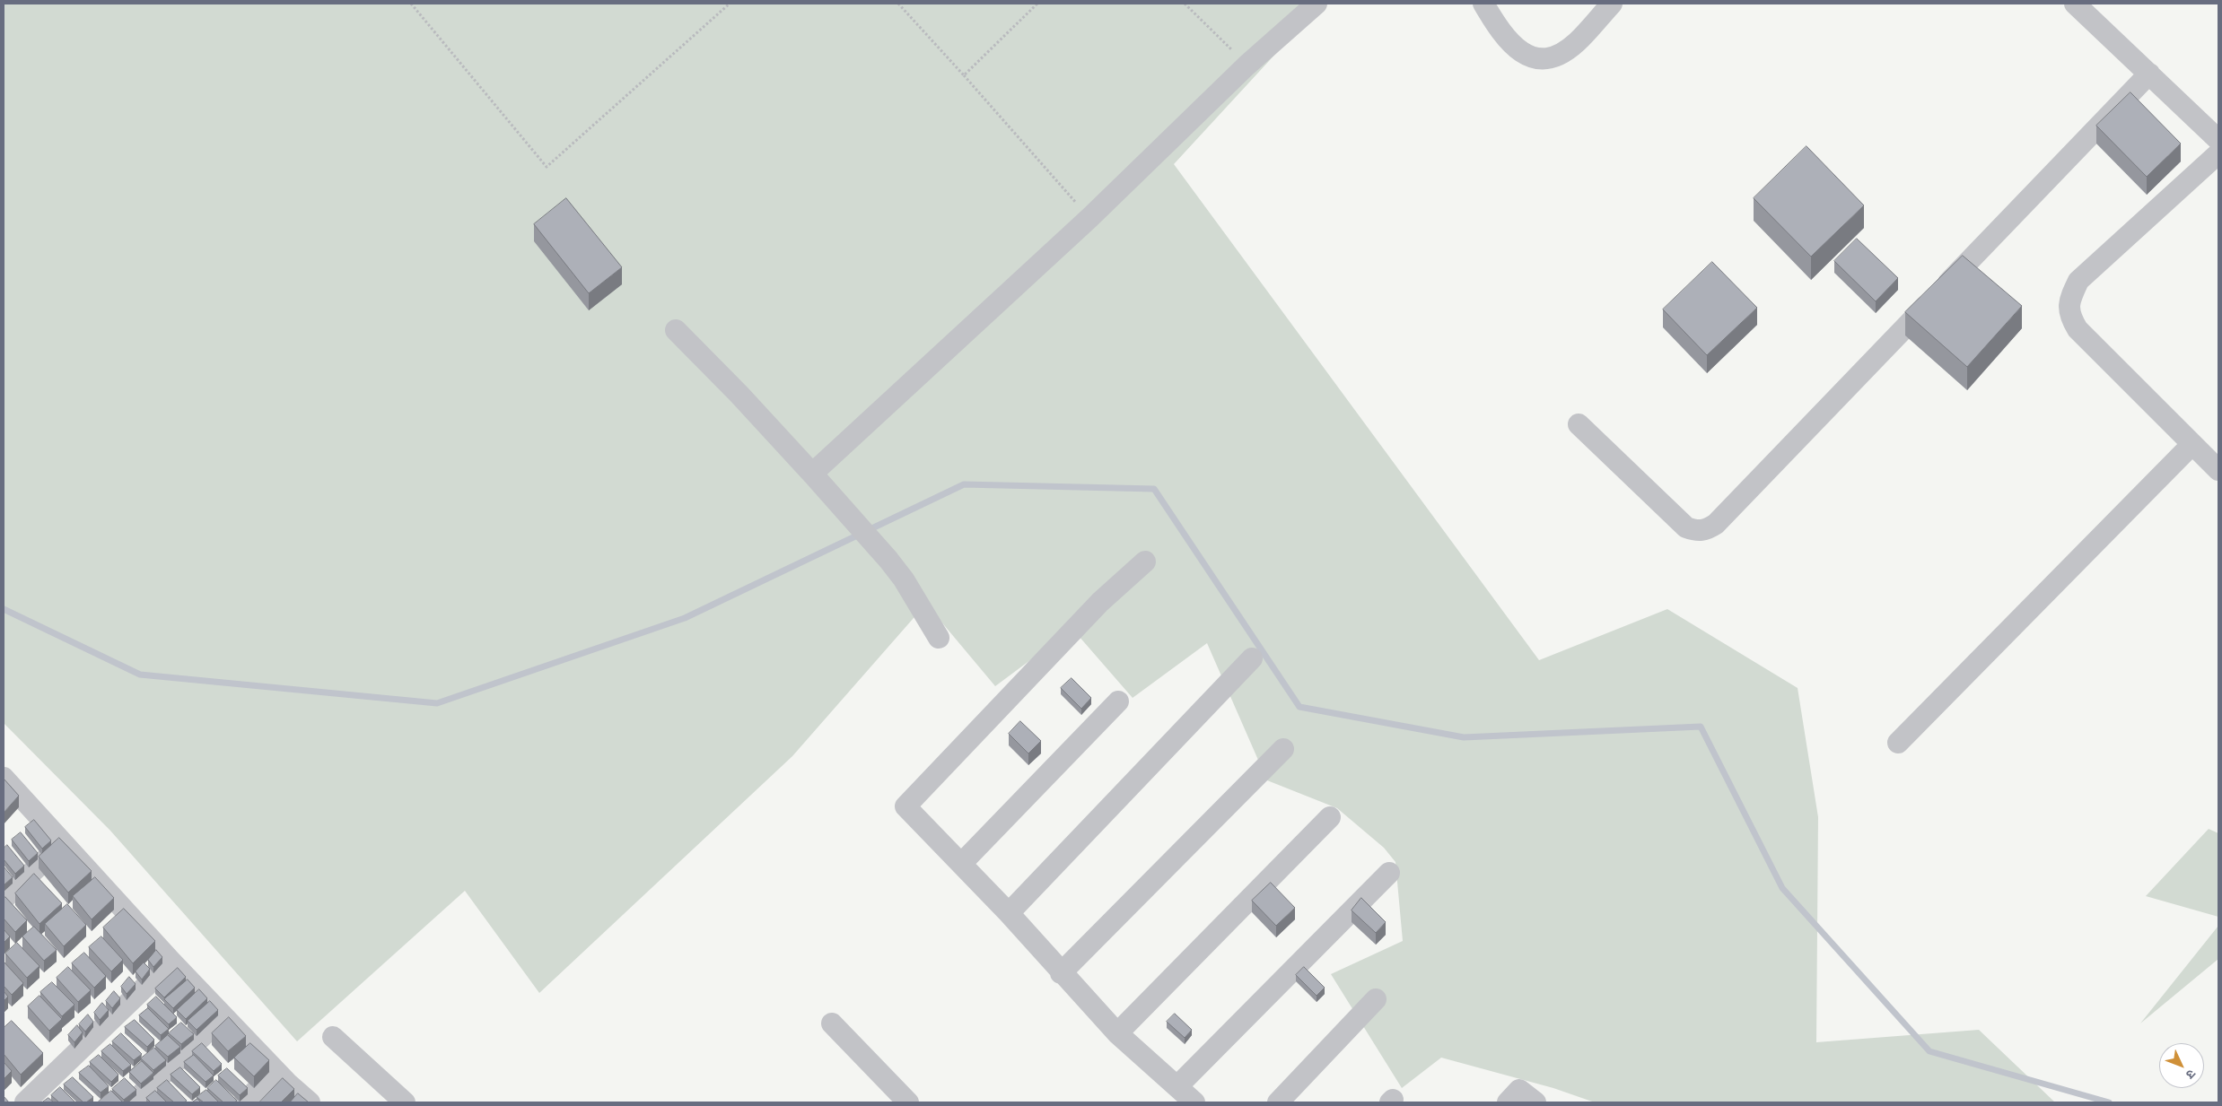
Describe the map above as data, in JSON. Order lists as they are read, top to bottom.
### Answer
{
  "north": "bottom right"
}
